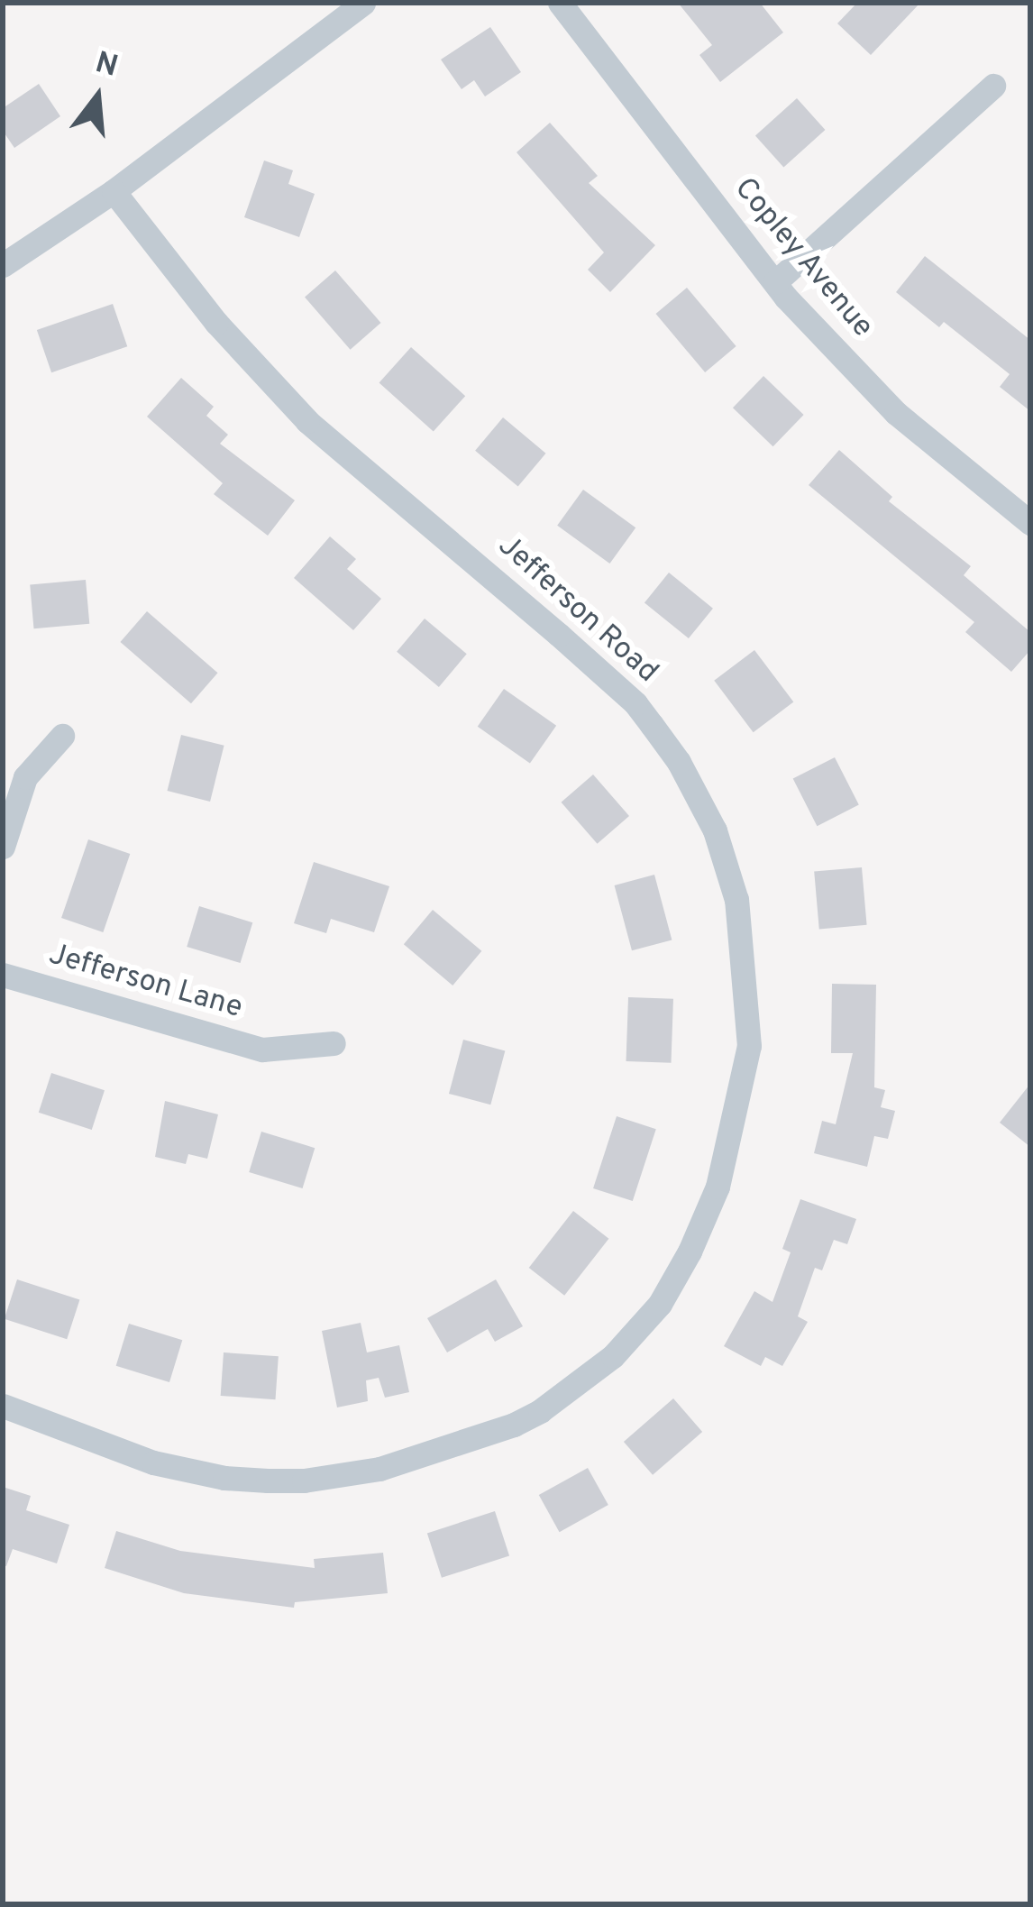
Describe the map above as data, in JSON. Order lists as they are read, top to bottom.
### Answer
{
  "streets": {
    "street": ["Copley Avenue", "Jefferson Road", "Jefferson Lane"]
  },
  "north": "top"
}
